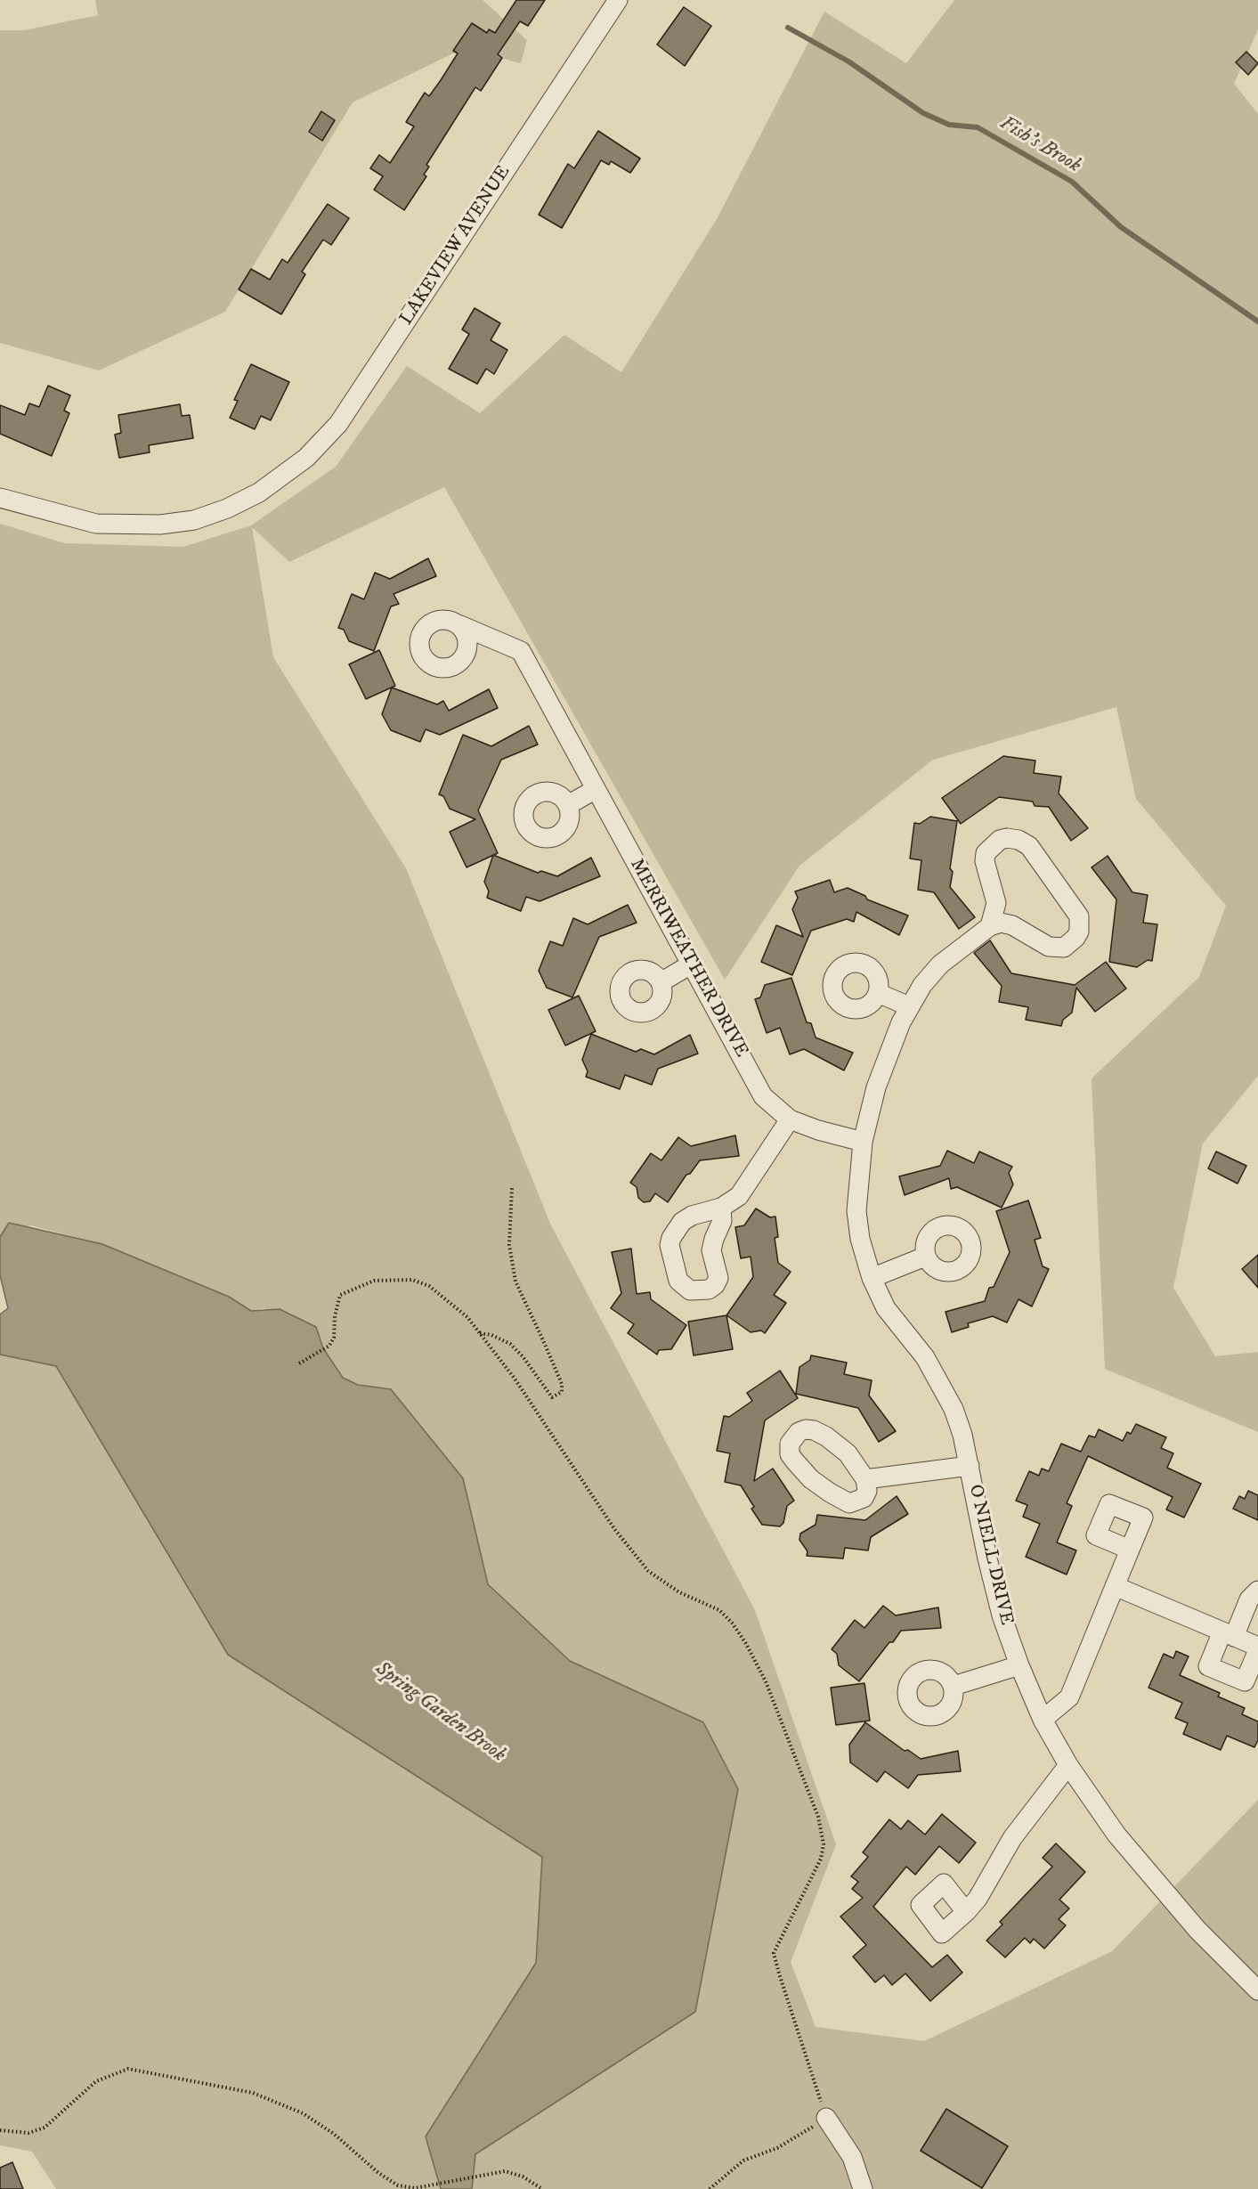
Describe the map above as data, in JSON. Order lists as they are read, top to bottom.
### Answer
{
  "streets": {
    "street": ["LAKEVIEW AVENUE", "MERRIWEATHER DRIVE", "O NIELL DRIVE"]
  },
  "water": ["Fish's Brook", "Spring Garden Brook"]
}
